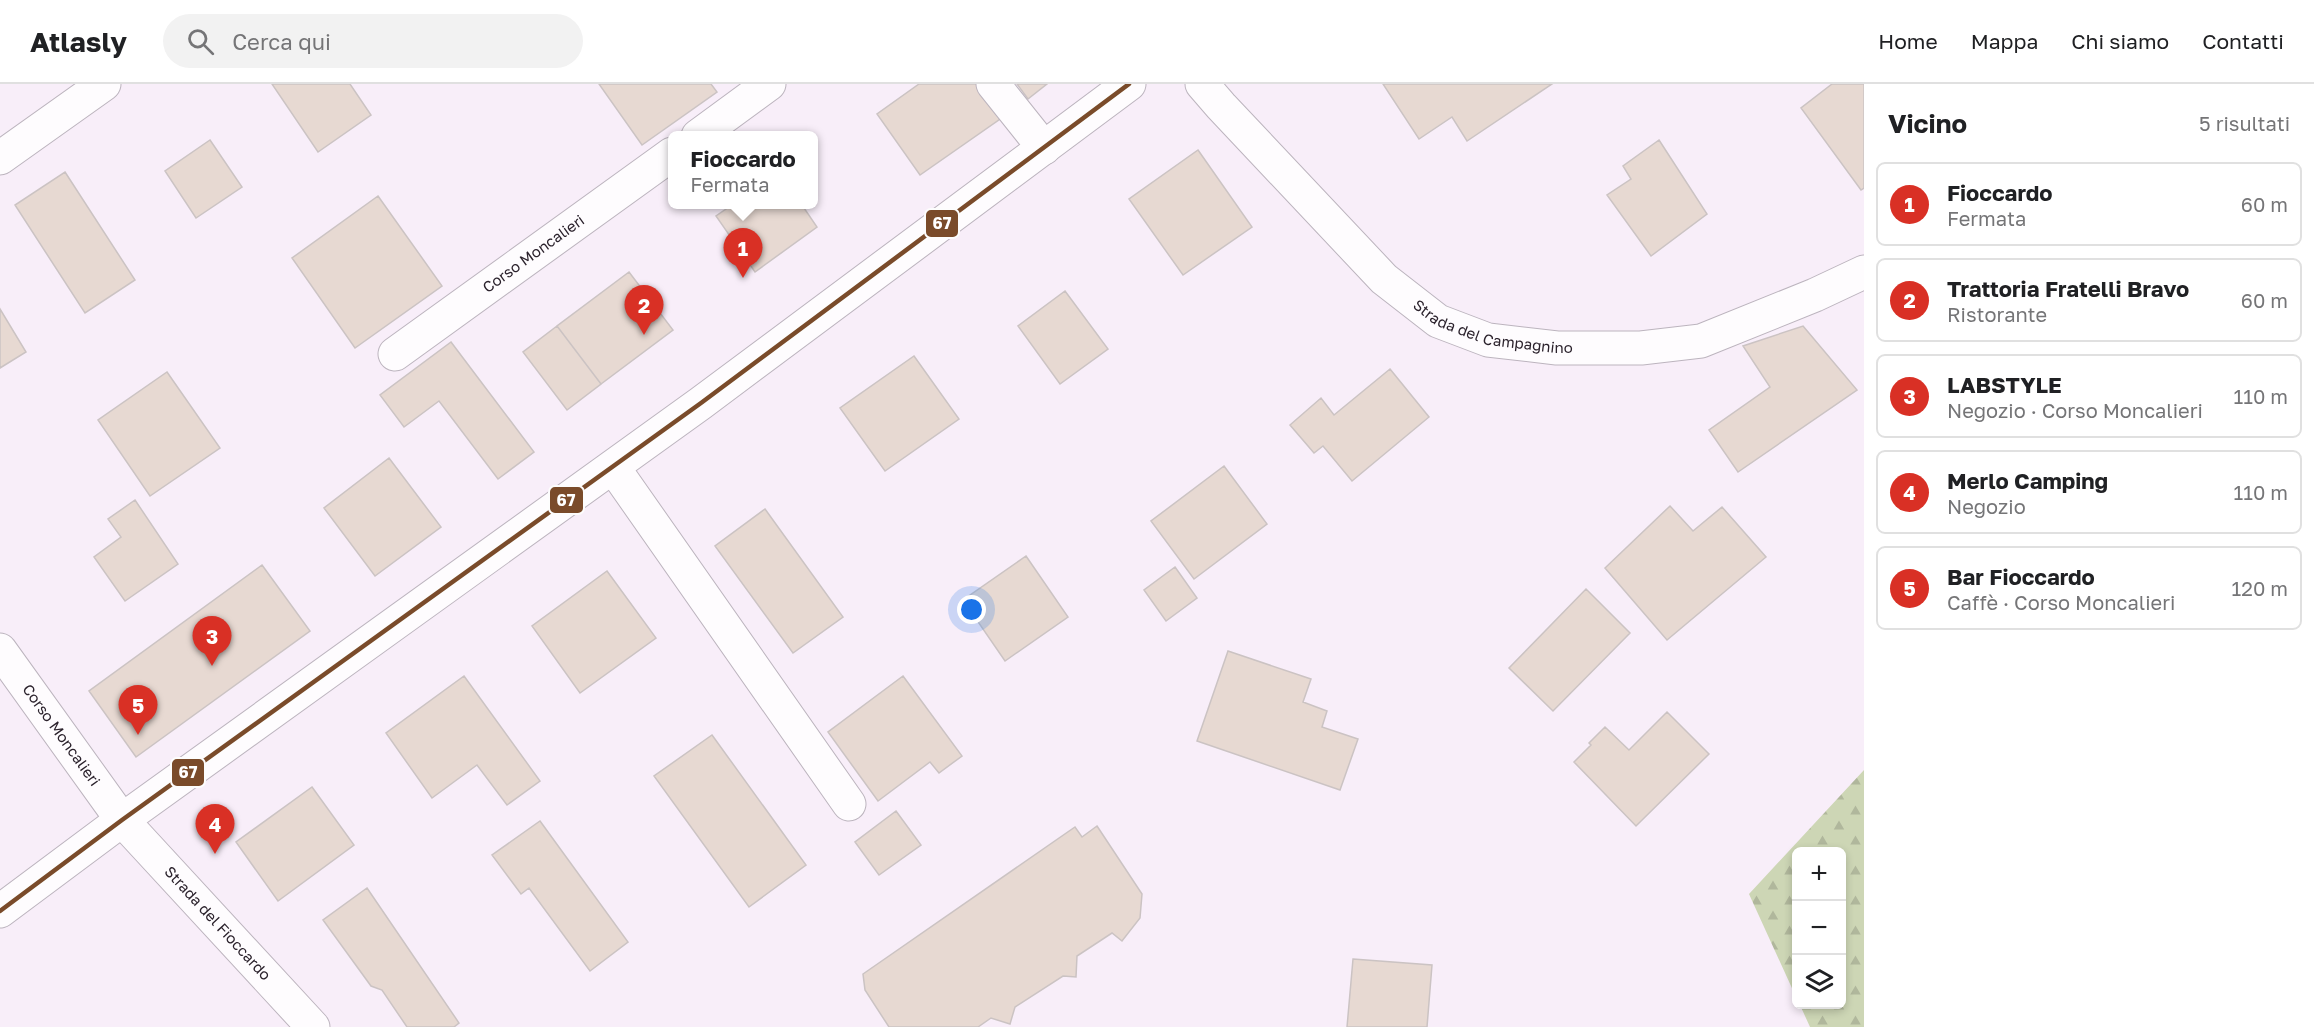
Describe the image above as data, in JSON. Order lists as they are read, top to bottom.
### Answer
{
  "streets": {
    "street": ["Corso Moncalieri", "Strada del Campagnino", "Strada del Fioccardo"]
  },
  "crossings": [
    ["Corso Moncalieri", "Strada del Fioccardo"]
  ],
  "lines": ["transit line 67"],
  "page": {
    "header": "Atlasly",
    "search": "Cerca qui",
    "nav": [
      "Home",
      "Mappa",
      "Chi siamo",
      "Contatti"
    ],
    "heading": ["Vicino", "5 risultati"],
    "popup": ["Fioccardo", "Fermata"],
    "list": [
      {
        "mark": "1",
        "name": "Fioccardo",
        "note": "Fermata",
        "value": "60 m"
      },
      {
        "mark": "2",
        "name": "Trattoria Fratelli Bravo",
        "note": "Ristorante",
        "value": "60 m"
      },
      {
        "mark": "3",
        "name": "LABSTYLE",
        "note": "Negozio · Corso Moncalieri",
        "value": "110 m"
      },
      {
        "mark": "4",
        "name": "Merlo Camping",
        "note": "Negozio",
        "value": "110 m"
      },
      {
        "mark": "5",
        "name": "Bar Fioccardo",
        "note": "Caffè · Corso Moncalieri",
        "value": "120 m"
      }
    ],
    "pins": [
      "1",
      "2",
      "3",
      "5",
      "4"
    ],
    "map_buttons": ["+", "−"]
  }
}
